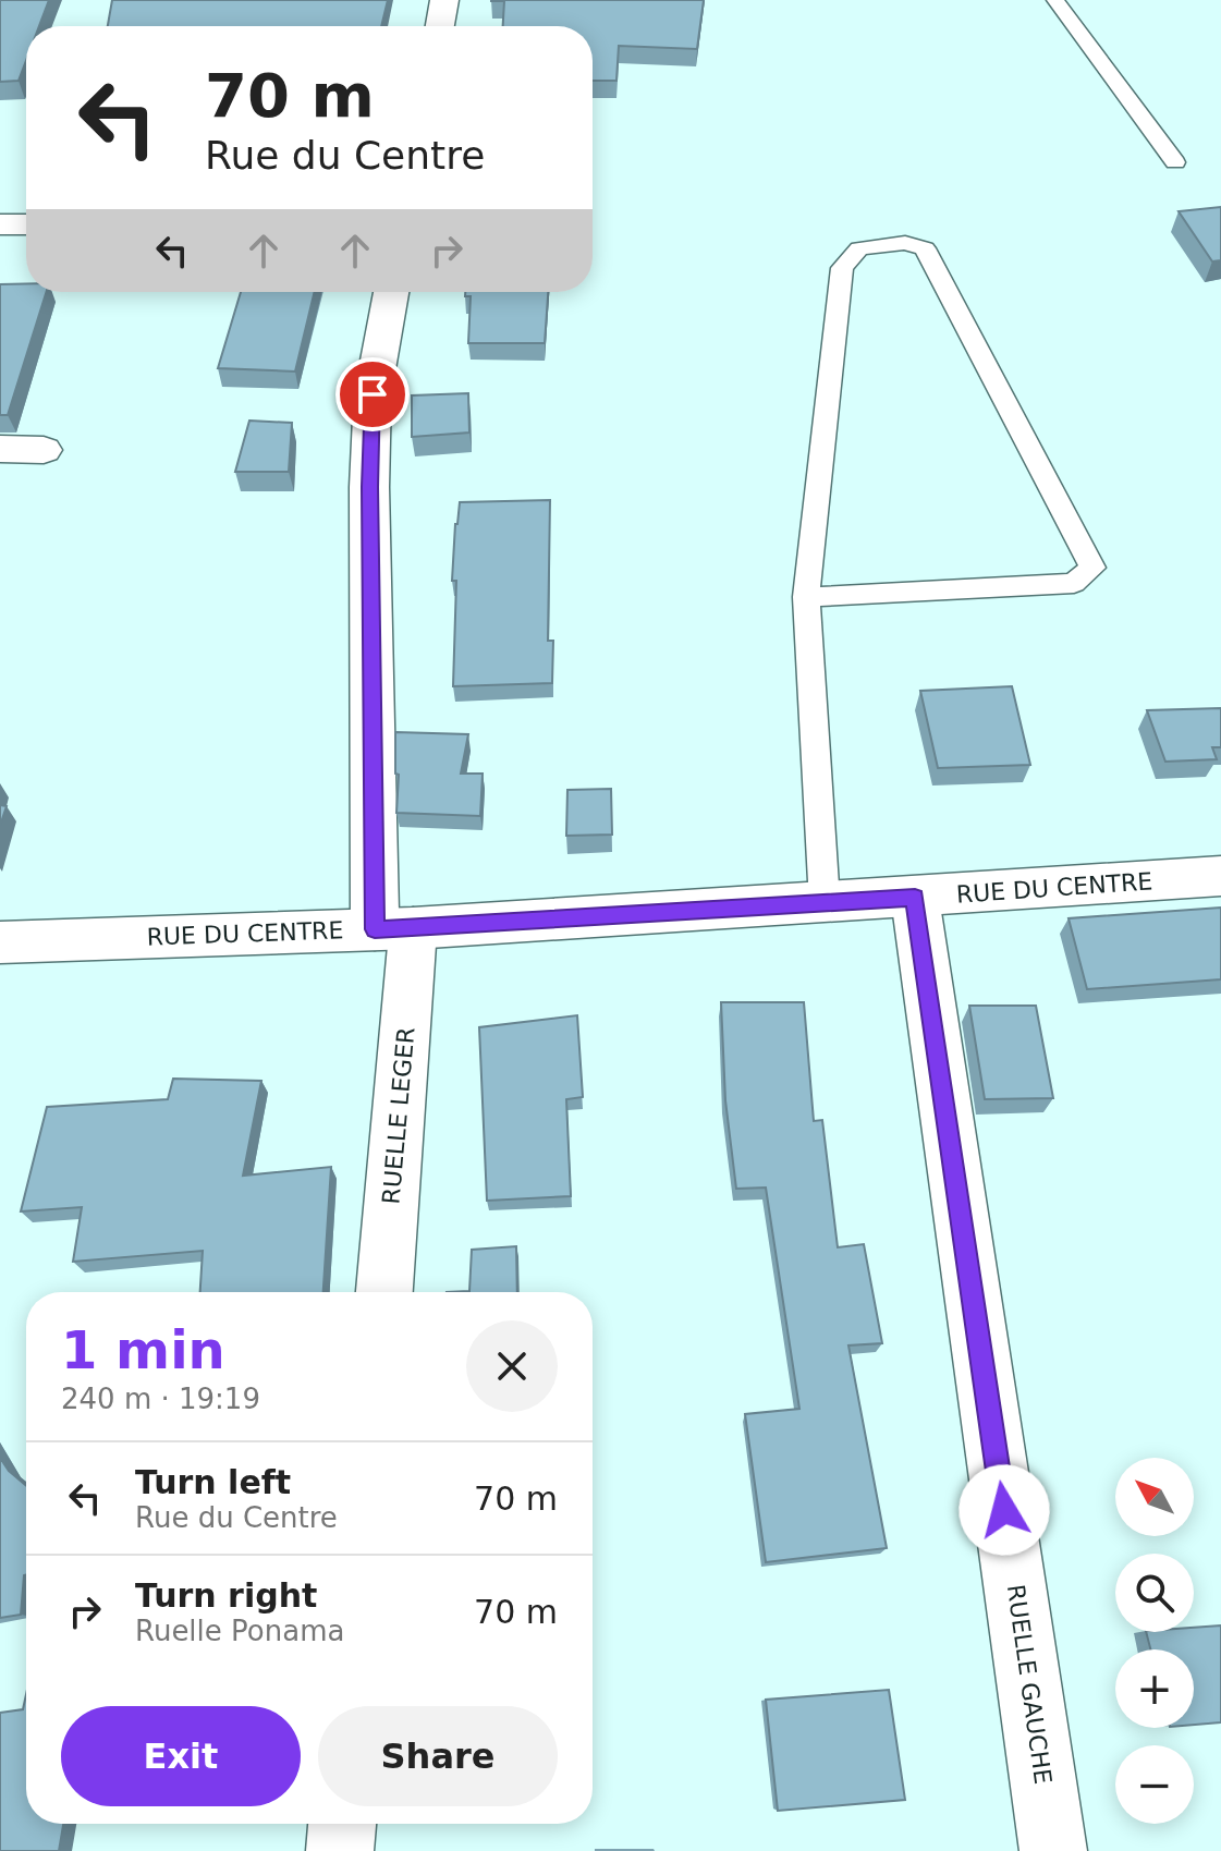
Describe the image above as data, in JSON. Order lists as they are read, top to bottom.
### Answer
{
  "streets": {
    "street": ["RUE DU CENTRE", "RUELLE LEGER", "RUELLE GAUCHE"]
  },
  "crossings": [
    ["RUE DU CENTRE", "RUELLE LEGER"],
    ["RUE DU CENTRE", "RUELLE GAUCHE"]
  ],
  "north": "top left",
  "page": {
    "turn": ["70 m", "Rue du Centre"],
    "heading": ["1 min", "240 m · 19:19"],
    "list": [
      {
        "name": "Turn left",
        "note": "Rue du Centre",
        "value": "70 m"
      },
      {
        "name": "Turn right",
        "note": "Ruelle Ponama",
        "value": "70 m"
      }
    ],
    "map_buttons": ["+", "−"],
    "buttons": ["Exit", "Share"]
  }
}
